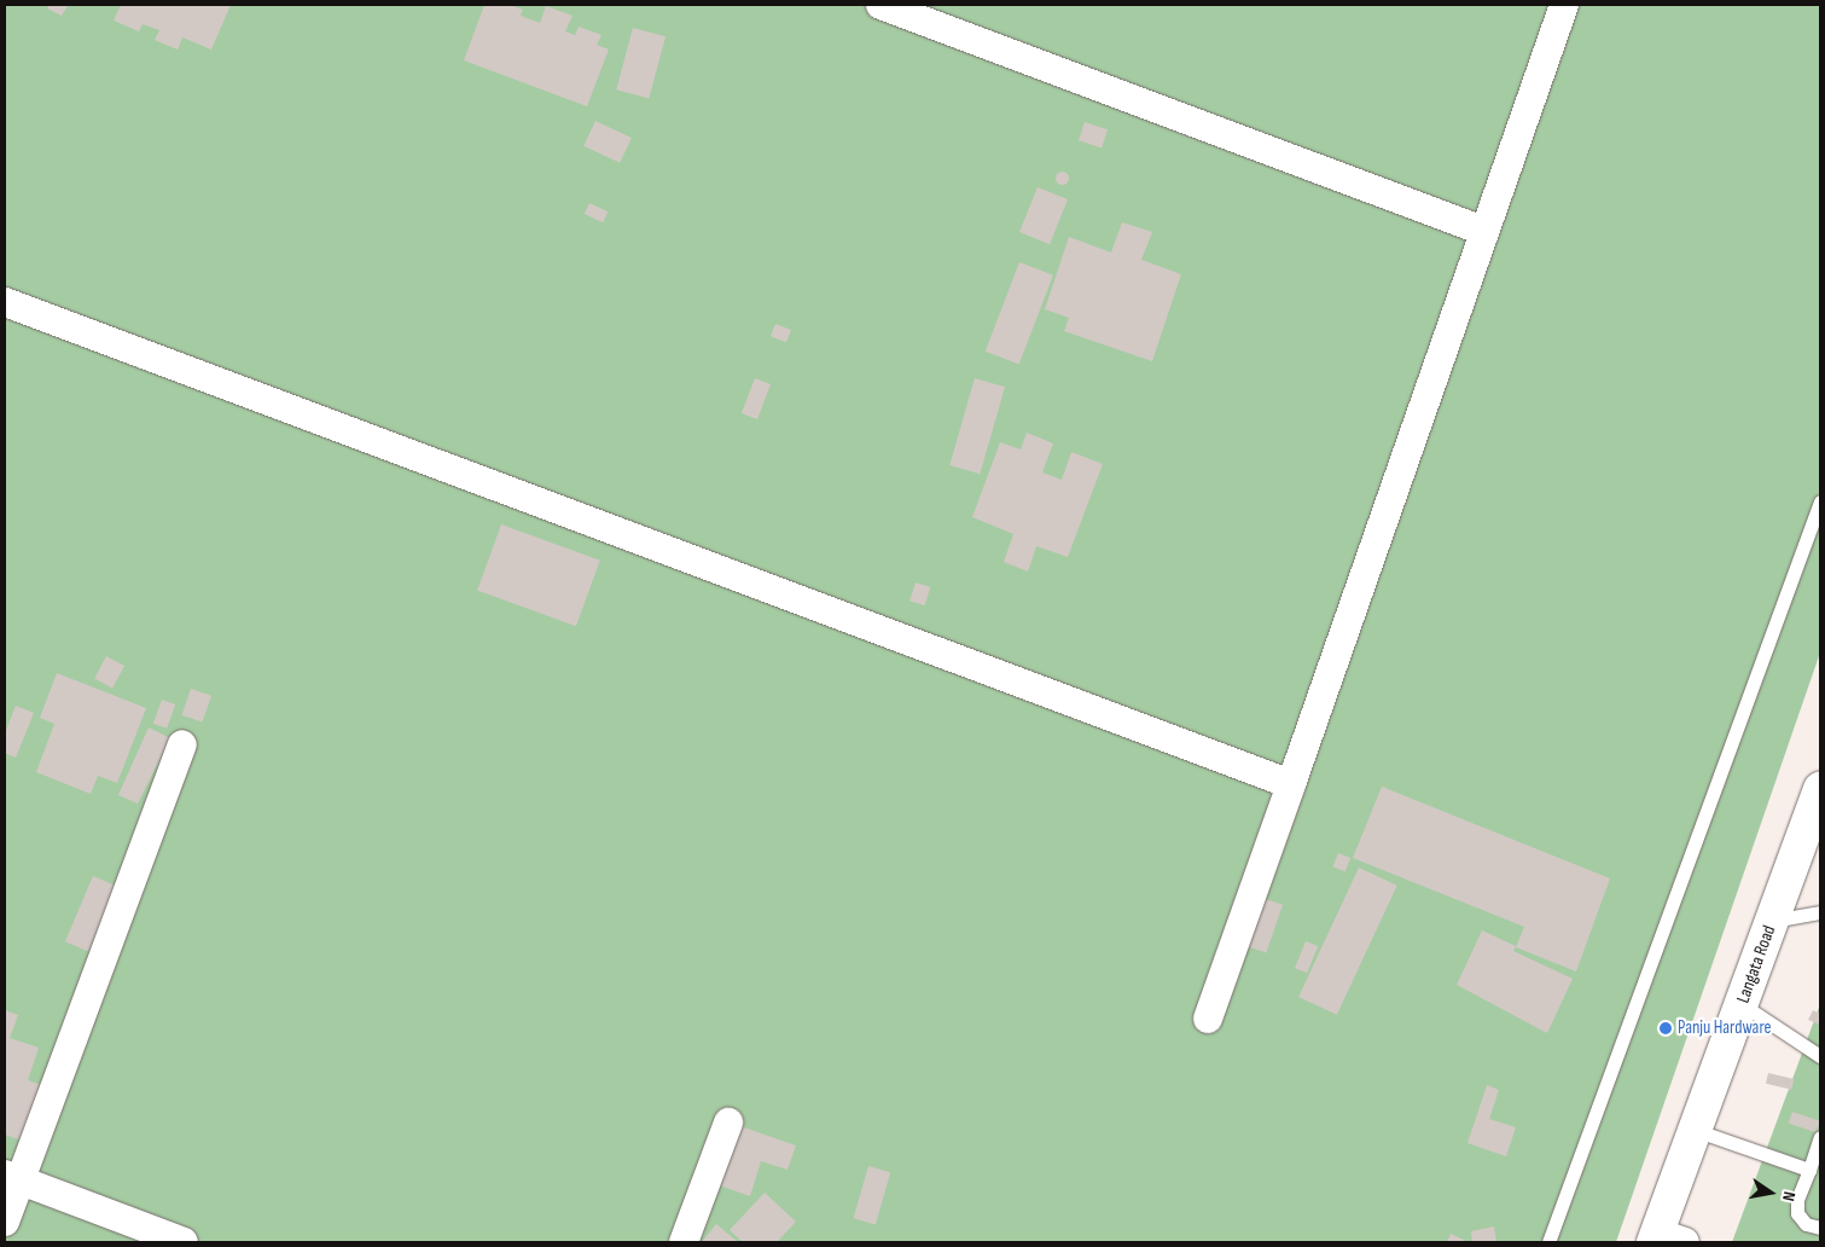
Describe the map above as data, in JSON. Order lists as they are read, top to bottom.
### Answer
{
  "streets": {
    "main road": ["Langata Road"]
  },
  "places": ["Panju Hardware"],
  "north": "right"
}
